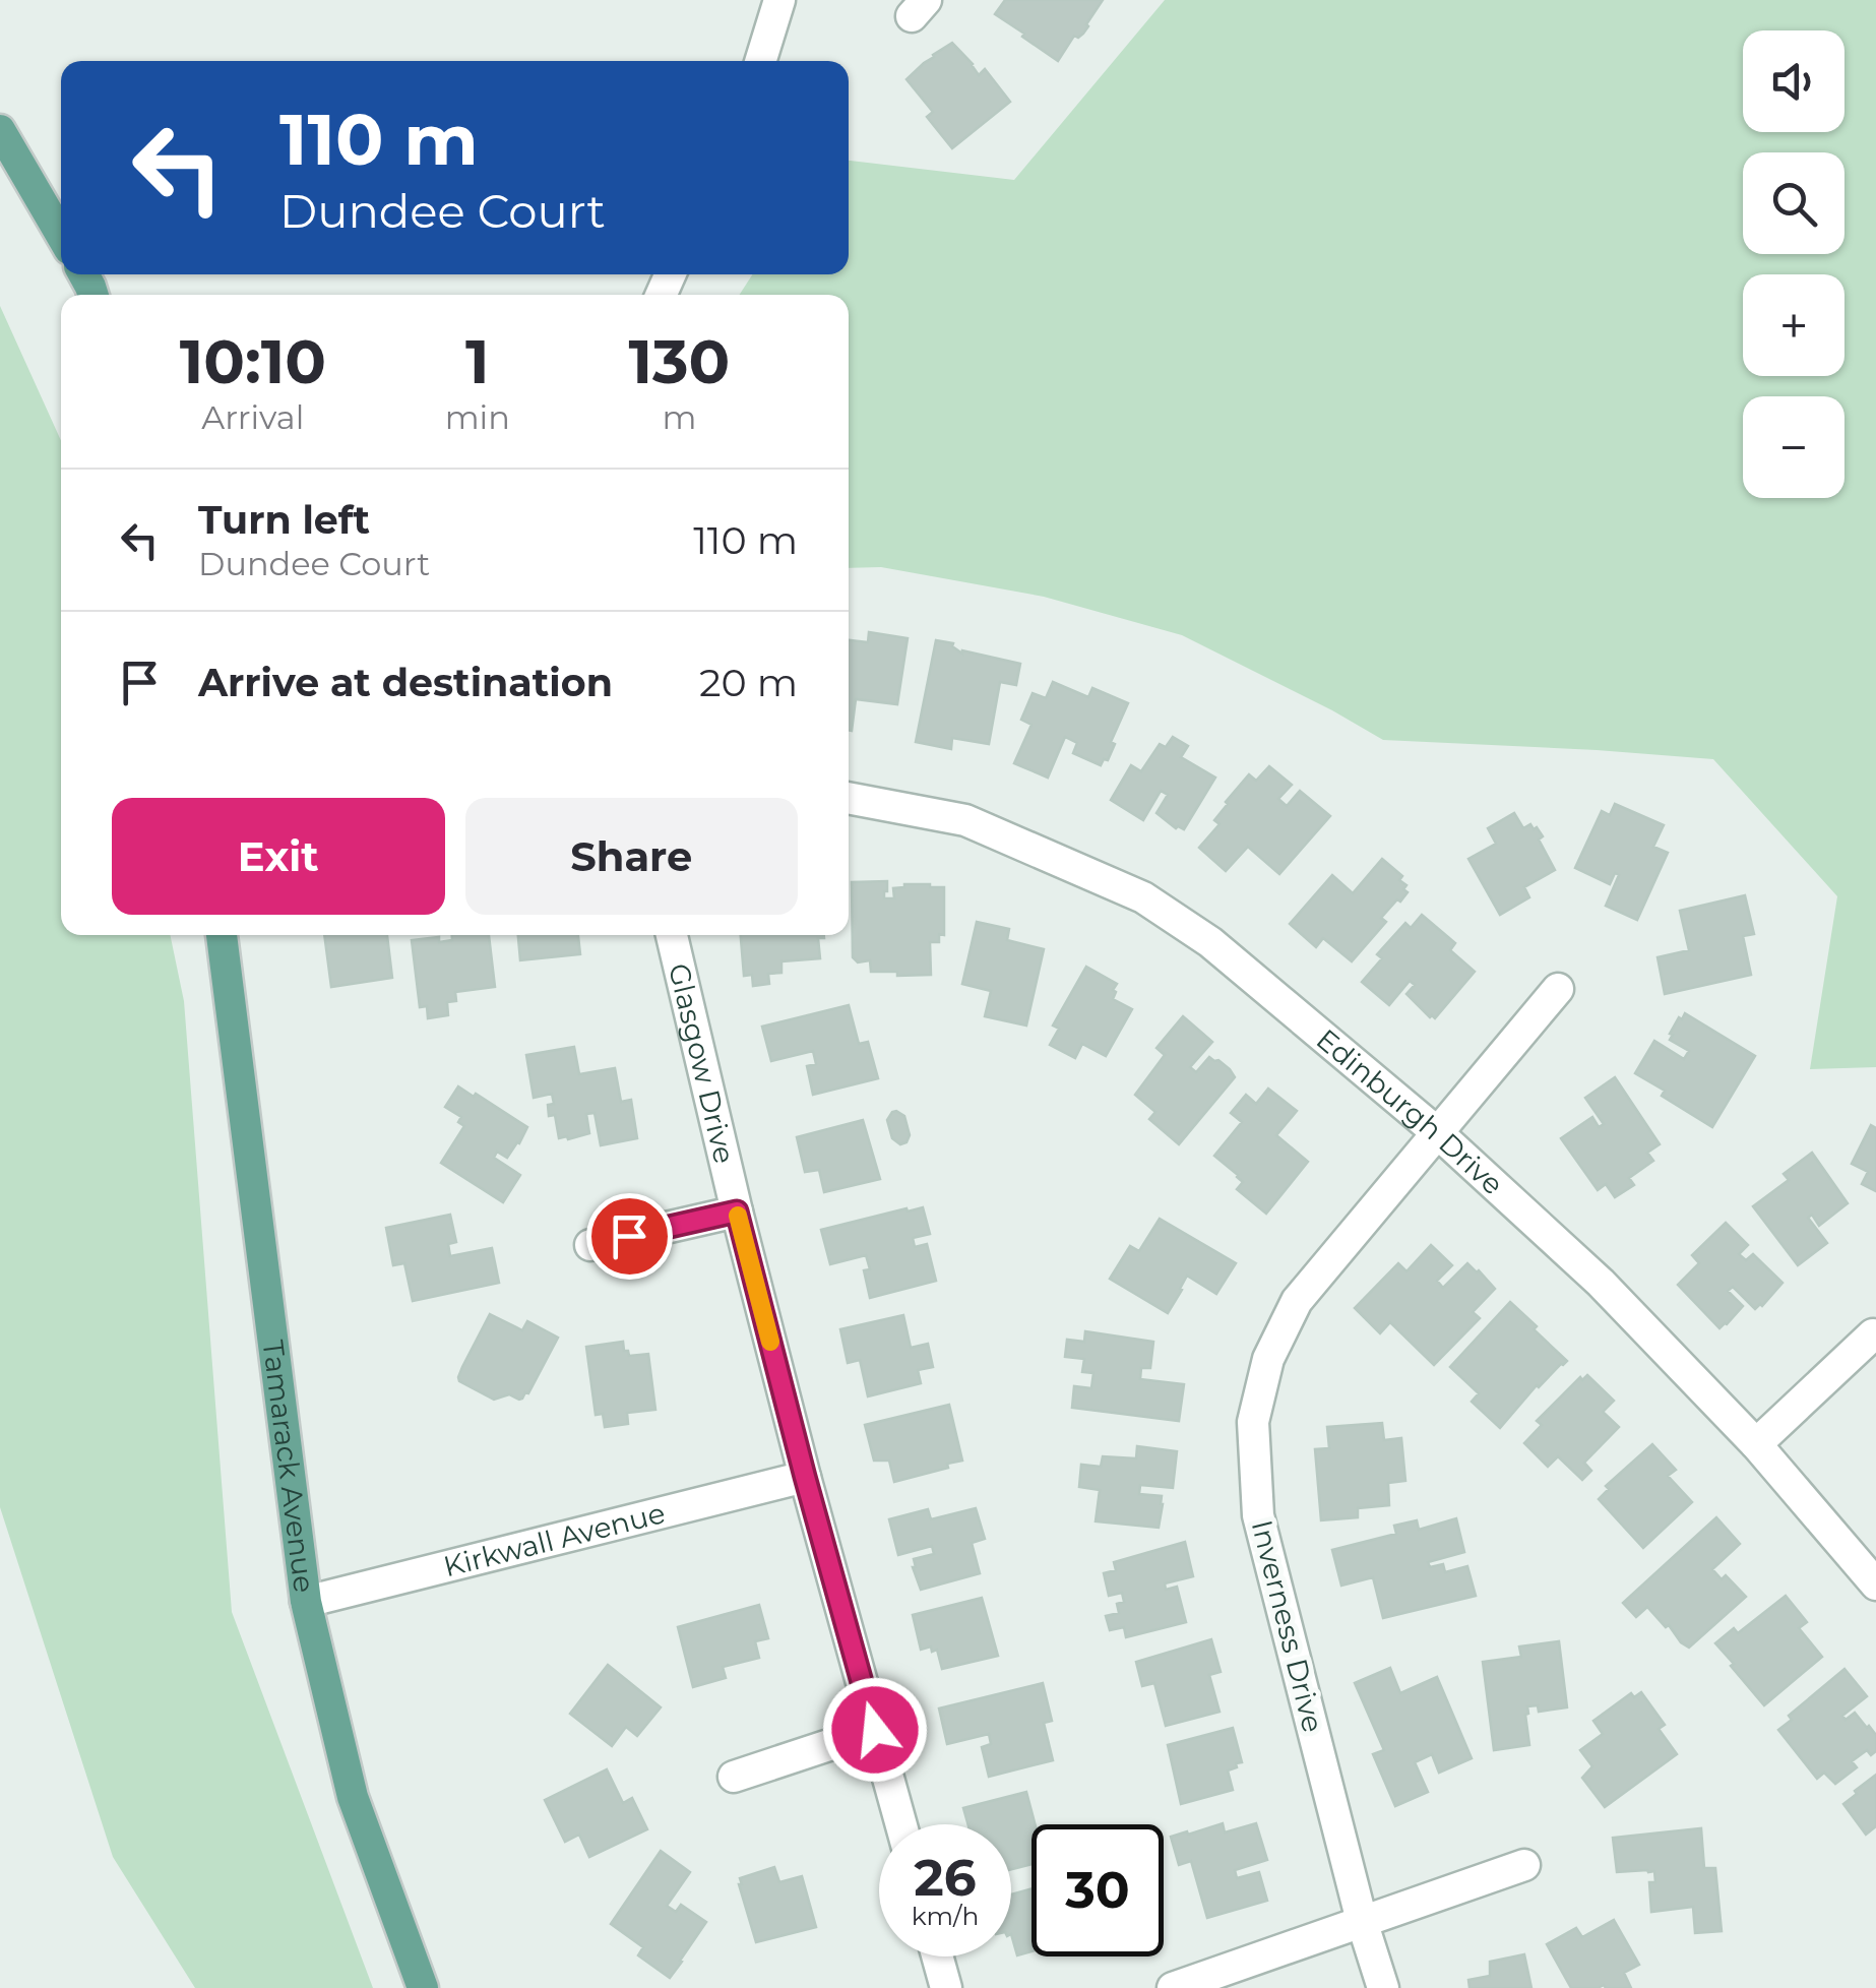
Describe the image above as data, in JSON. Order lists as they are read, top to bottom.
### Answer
{
  "streets": {
    "main road": ["Tamarack Avenue"],
    "street": [
      "Glasgow Drive",
      "Edinburgh Drive",
      "Kirkwall Avenue",
      "Inverness Drive"
    ]
  },
  "crossings": [
    ["Glasgow Drive", "Kirkwall Avenue"],
    ["Edinburgh Drive", "Inverness Drive"],
    ["Tamarack Avenue", "Kirkwall Avenue"]
  ],
  "page": {
    "map_buttons": ["+", "−"],
    "turn": ["110 m", "Dundee Court"],
    "eta": [
      "10:10",
      "Arrival",
      "1",
      "min",
      "130",
      "m"
    ],
    "list": [
      {
        "name": "Turn left",
        "note": "Dundee Court",
        "value": "110 m"
      },
      {
        "name": "Arrive at destination",
        "value": "20 m"
      }
    ],
    "buttons": ["Exit", "Share"],
    "speed": "26 km/h",
    "limit": "30"
  }
}
